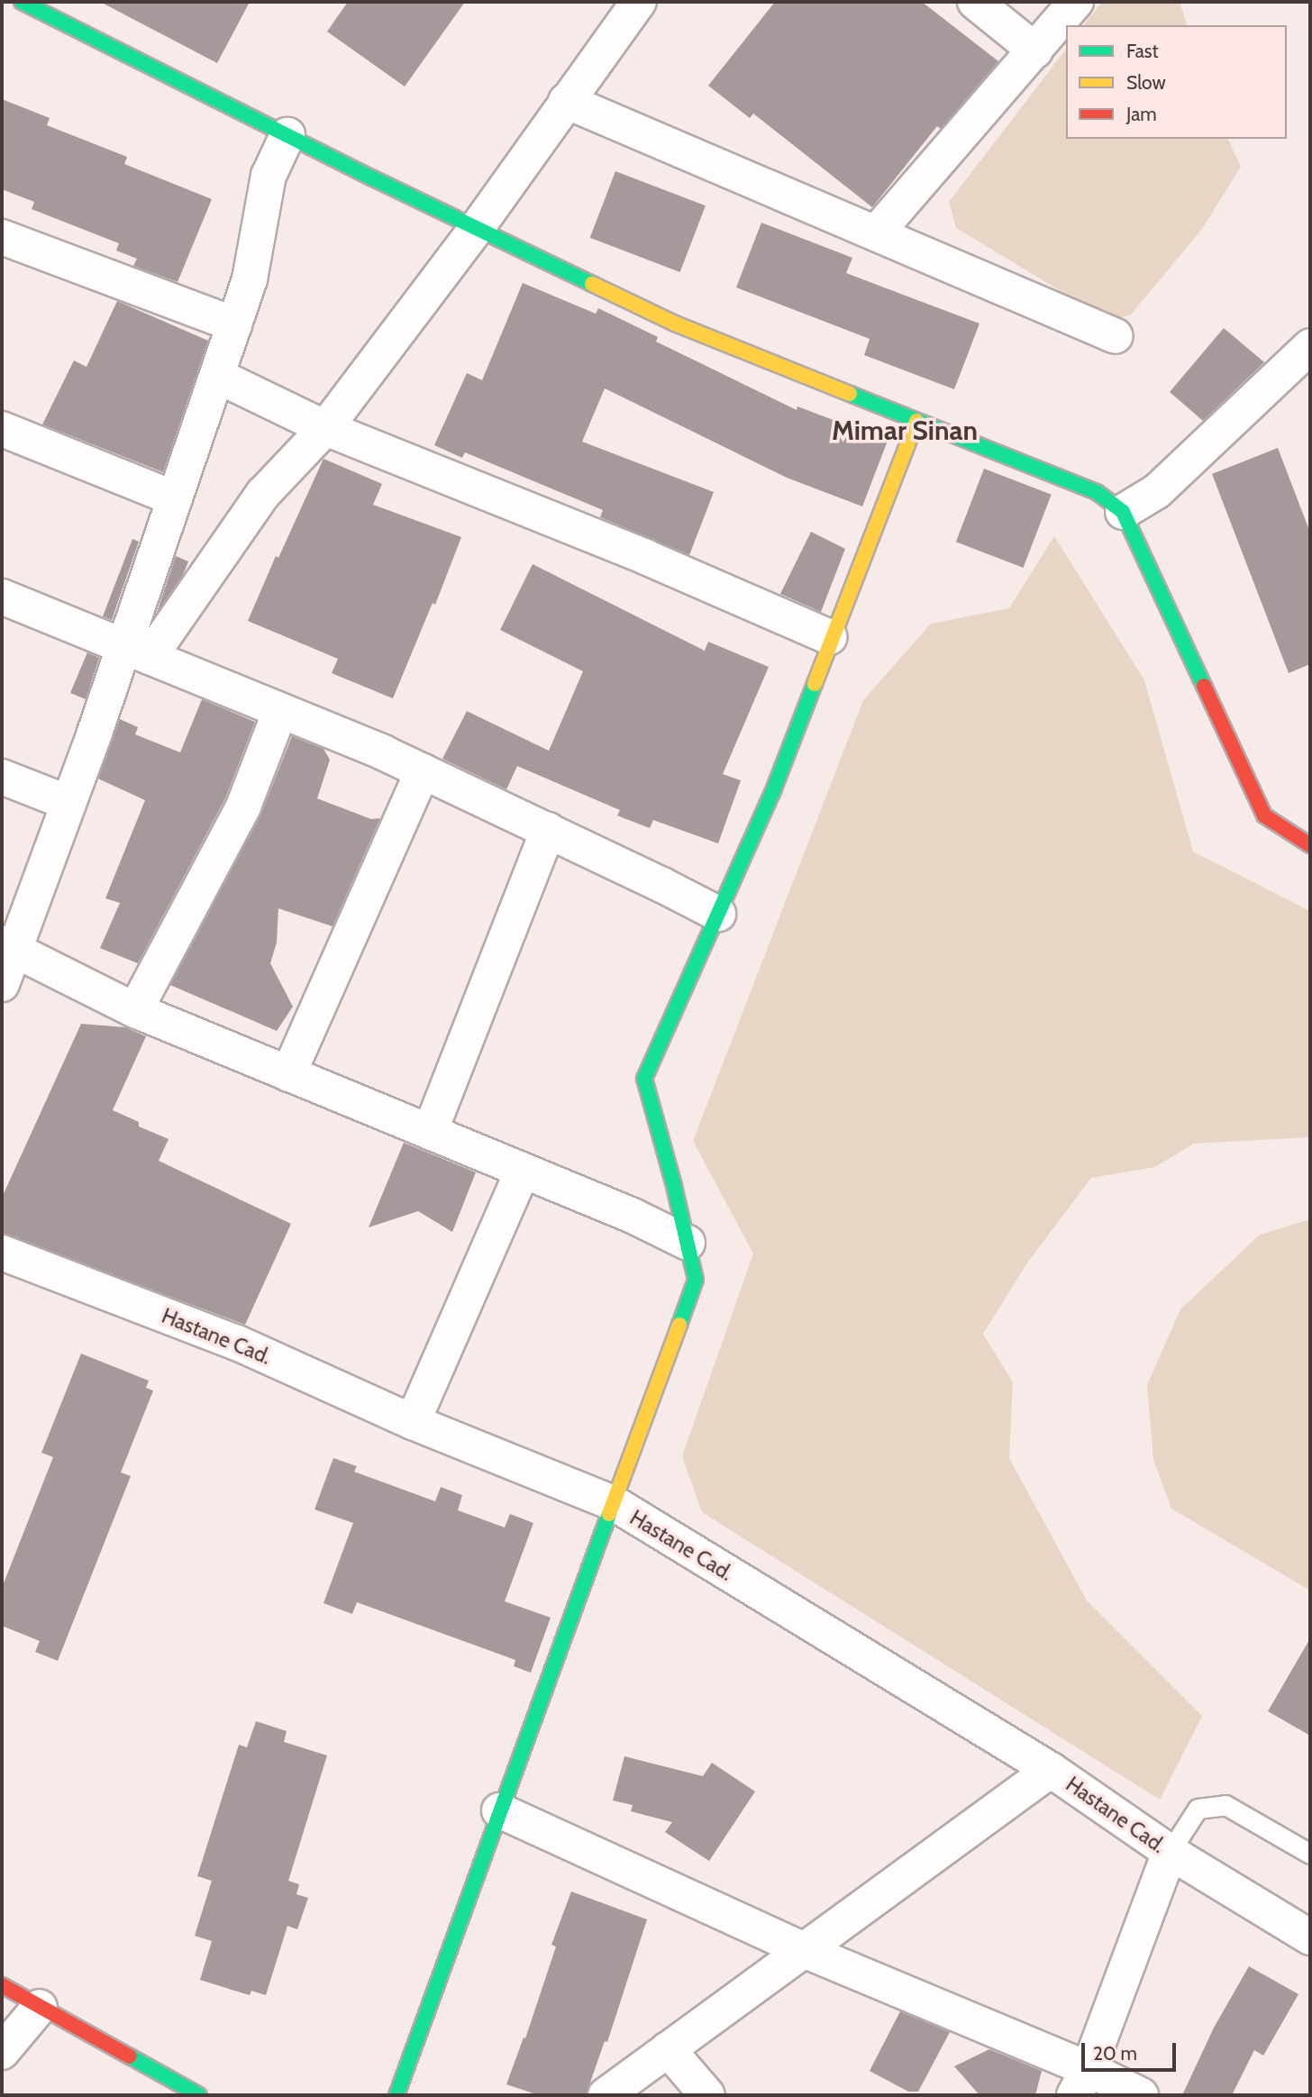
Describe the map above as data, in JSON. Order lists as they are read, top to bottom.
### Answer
{
  "streets": {
    "street": ["Hastane Cad."]
  },
  "districts": ["Mimar Sinan"],
  "legend": ["Fast", "Slow", "Jam"],
  "scale_bar": "20 m"
}
